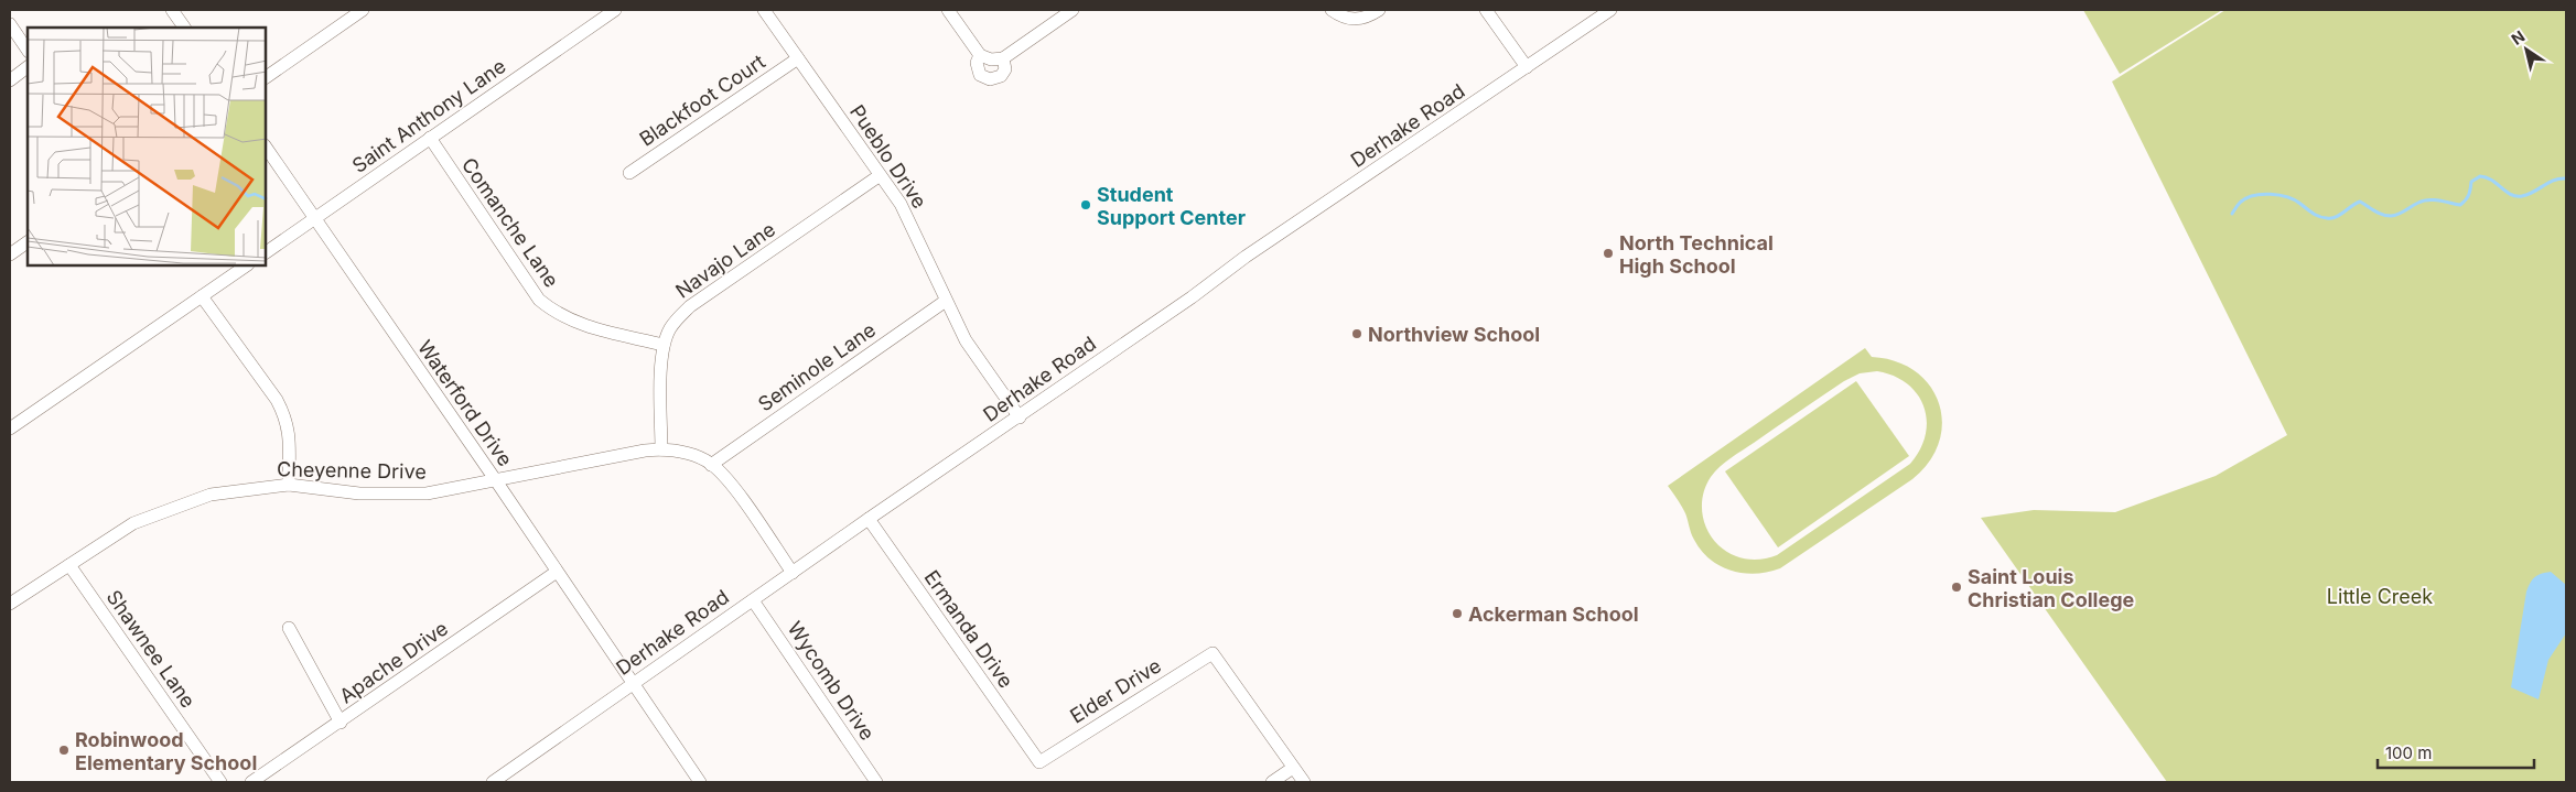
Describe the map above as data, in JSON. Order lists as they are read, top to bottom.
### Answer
{
  "streets": {
    "street": [
      "Blackfoot Court",
      "Saint Anthony Lane",
      "Derhake Road",
      "Pueblo Drive",
      "Comanche Lane",
      "Navajo Lane",
      "Seminole Lane",
      "Waterford Drive",
      "Cheyenne Drive",
      "Ermanda Drive",
      "Shawnee Lane",
      "Apache Drive",
      "Wycomb Drive",
      "Elder Drive"
    ]
  },
  "crossings": [
    ["Blackfoot Court", "Pueblo Drive"],
    ["Saint Anthony Lane", "Comanche Lane"],
    ["Saint Anthony Lane", "Waterford Drive"],
    ["Derhake Road", "Pueblo Drive"],
    ["Derhake Road", "Waterford Drive"],
    ["Derhake Road", "Cheyenne Drive"],
    ["Derhake Road", "Ermanda Drive"],
    ["Derhake Road", "Wycomb Drive"],
    ["Pueblo Drive", "Navajo Lane"],
    ["Pueblo Drive", "Seminole Lane"],
    ["Comanche Lane", "Navajo Lane"],
    ["Navajo Lane", "Cheyenne Drive"],
    ["Seminole Lane", "Cheyenne Drive"],
    ["Waterford Drive", "Cheyenne Drive"],
    ["Waterford Drive", "Apache Drive"],
    ["Cheyenne Drive", "Shawnee Lane"],
    ["Ermanda Drive", "Elder Drive"]
  ],
  "parks": ["Little Creek"],
  "places": [
    "Student Support Center",
    "North Technical High School",
    "Northview School",
    "Saint Louis Christian College",
    "Ackerman School",
    "Robinwood Elementary School"
  ],
  "scale_bar": "100 m",
  "north": "top left"
}
